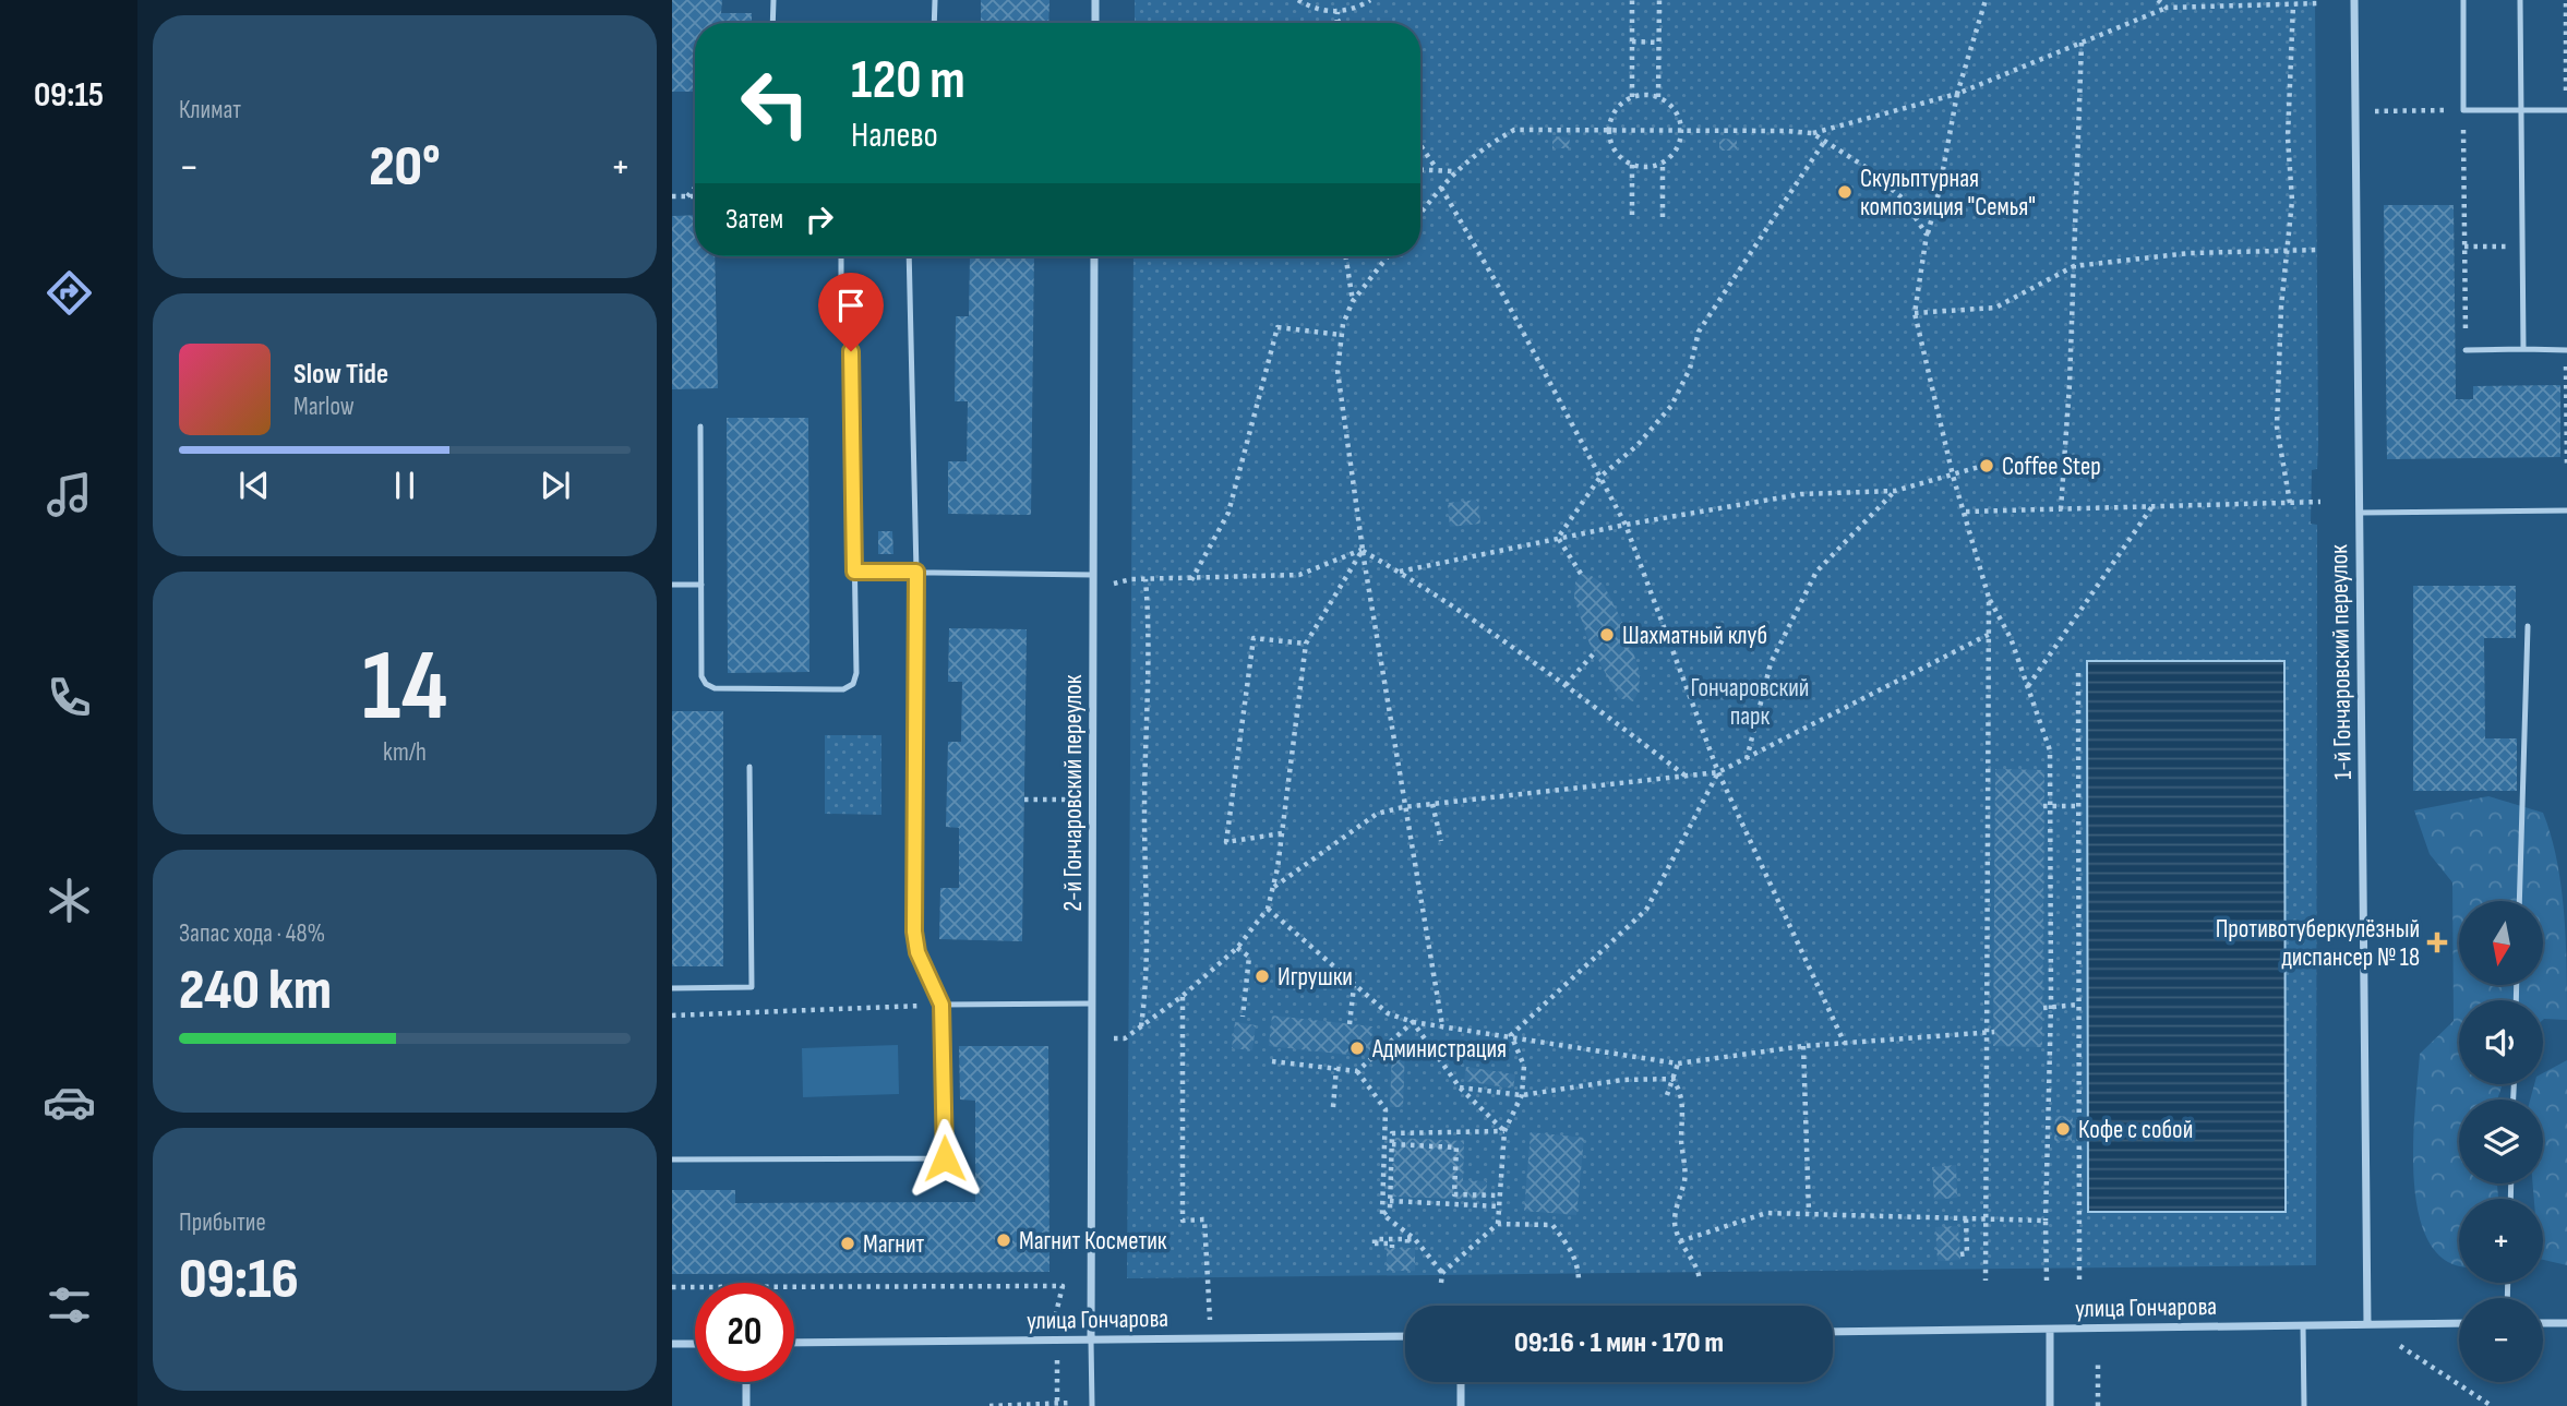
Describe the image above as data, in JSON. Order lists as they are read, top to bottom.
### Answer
{
  "streets": {
    "street": ["1-й Гончаровский переулок", "2-й Гончаровский переулок", "улица Гончарова"]
  },
  "crossings": [
    ["1-й Гончаровский переулок", "улица Гончарова"],
    ["2-й Гончаровский переулок", "улица Гончарова"]
  ],
  "parks": ["Гончаровский парк"],
  "places": {
    "other": [
      "Скульптурная композиция \"Семья\"",
      "Coffee Step",
      "Шахматный клуб",
      "Игрушки",
      "Администрация",
      "Кофе с собой",
      "Магнит Косметик",
      "Магнит"
    ],
    "health": ["Противотуберкулёзный диспансер № 18"]
  },
  "north": "bottom",
  "page": {
    "tabs": "09:15",
    "tile": [
      "Климат",
      ["14", "km/h"],
      ["Запас хода · 48%", "240 km"],
      ["Прибытие", "09:16"]
    ],
    "turn": ["120 m", "Налево"],
    "heat": ["−", "20°", "+"],
    "then": "Затем",
    "song": ["Slow Tide", "Marlow"],
    "map_buttons": ["+", "−"],
    "limit": "20",
    "trip": "09:16 · 1 мин · 170 m"
  }
}
